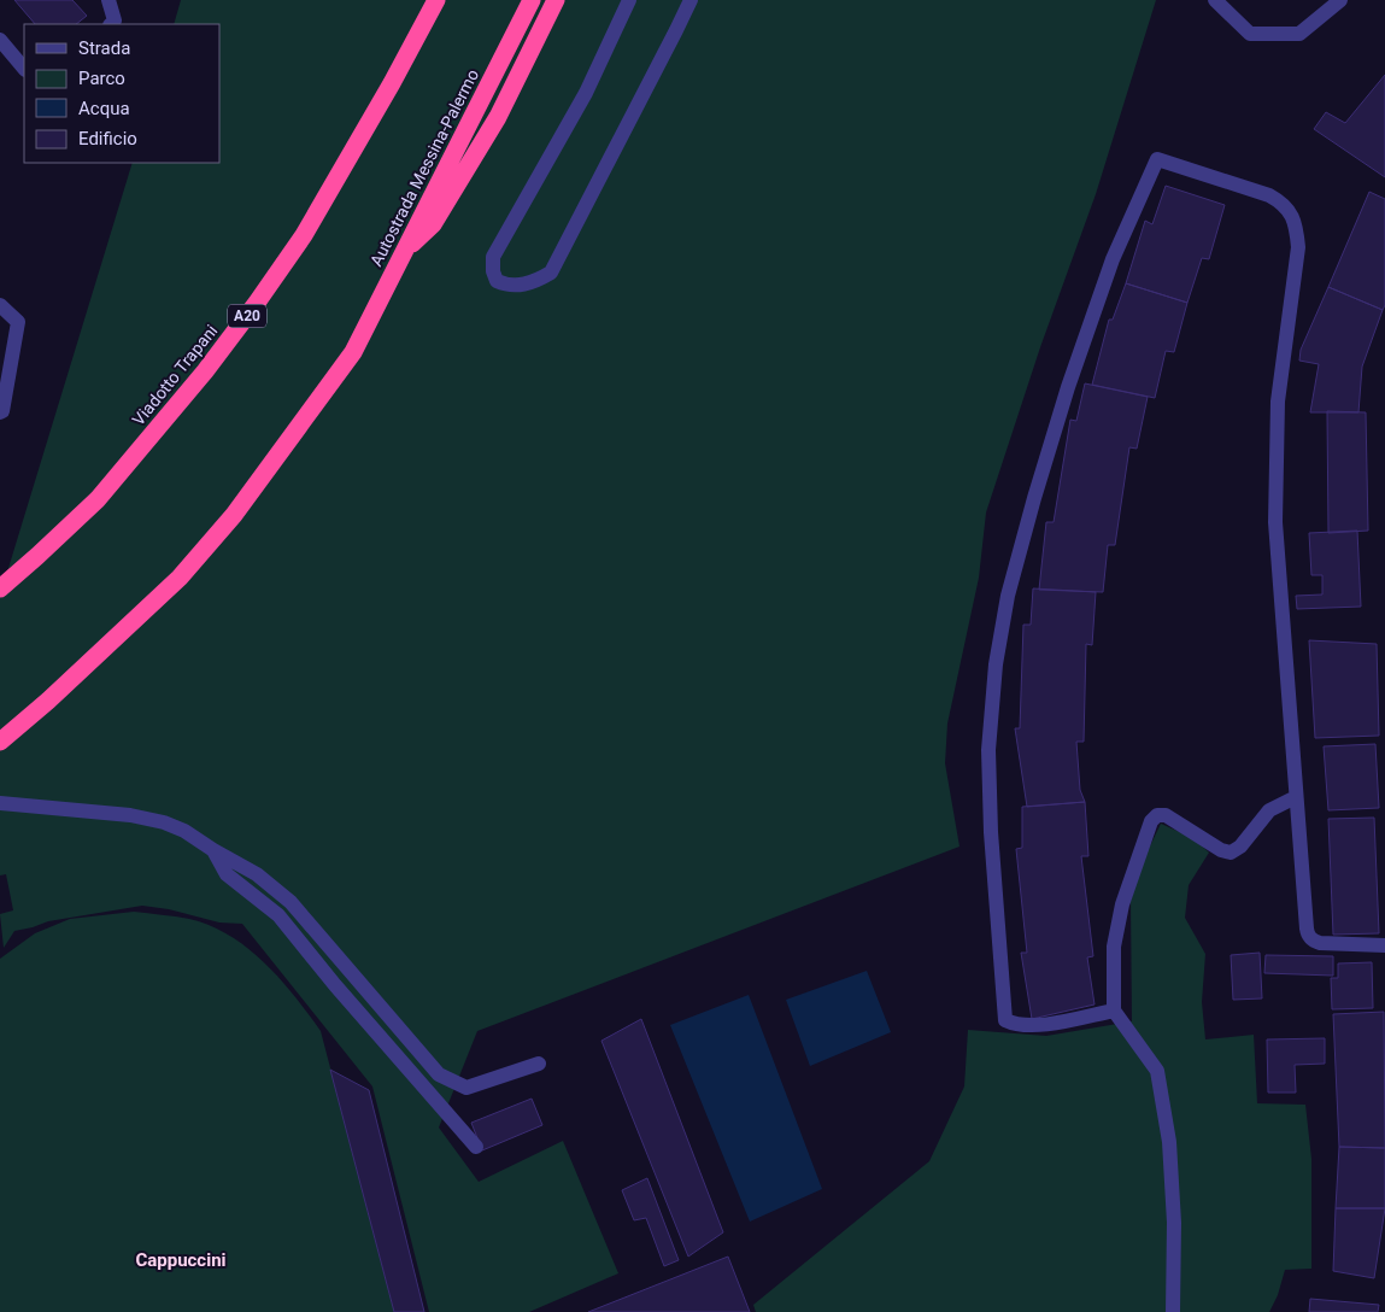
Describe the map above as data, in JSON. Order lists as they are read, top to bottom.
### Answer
{
  "streets": {
    "highway": ["Autostrada Messina-Palermo", "A20", "Viadotto Trapani"]
  },
  "districts": ["Cappuccini"],
  "legend": [
    "Strada",
    "Parco",
    "Acqua",
    "Edificio"
  ]
}
